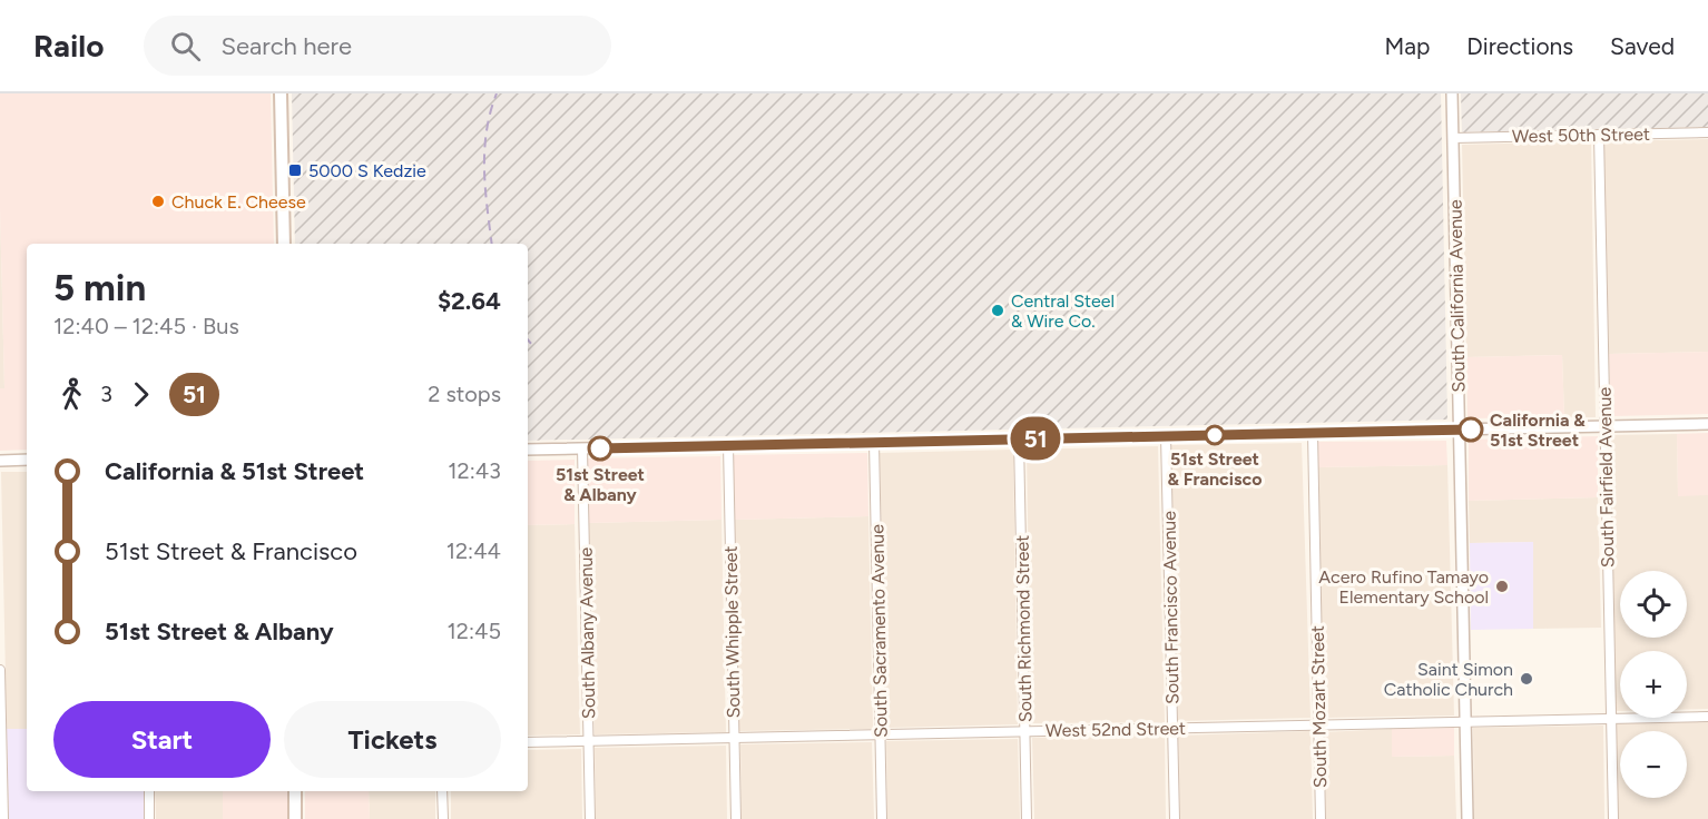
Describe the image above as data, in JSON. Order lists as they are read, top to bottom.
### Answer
{
  "streets": {
    "street": [
      "West 50th Street",
      "South California Avenue",
      "South Fairfield Avenue",
      "South Francisco Avenue",
      "South Richmond Street",
      "South Sacramento Avenue",
      "South Whipple Street",
      "South Albany Avenue",
      "South Mozart Street",
      "West 52nd Street"
    ]
  },
  "crossings": [
    ["West 50th Street", "South California Avenue"],
    ["West 50th Street", "South Fairfield Avenue"],
    ["South California Avenue", "West 52nd Street"],
    ["South Fairfield Avenue", "West 52nd Street"],
    ["South Francisco Avenue", "West 52nd Street"],
    ["South Richmond Street", "West 52nd Street"],
    ["South Sacramento Avenue", "West 52nd Street"],
    ["South Whipple Street", "West 52nd Street"],
    ["South Albany Avenue", "West 52nd Street"],
    ["South Mozart Street", "West 52nd Street"]
  ],
  "places": {
    "transit": ["5000 S Kedzie"],
    "other": [
      "Chuck E. Cheese",
      "Central Steel & Wire Co.",
      "California & 51st Street",
      "51st Street & Francisco",
      "51st Street & Albany",
      "Acero Rufino Tamayo Elementary School",
      "Saint Simon Catholic Church"
    ]
  },
  "lines": ["bus line 51"],
  "page": {
    "header": "Railo",
    "search": "Search here",
    "nav": ["Map", "Directions", "Saved"],
    "on_map": "51",
    "heading": ["5 min", "12:40 – 12:45 · Bus", "$2.64"],
    "legs": ["3", "51", "2 stops"],
    "list": [
      {
        "name": "California & 51st Street",
        "value": "12:43"
      },
      {
        "name": "51st Street & Francisco",
        "value": "12:44"
      },
      {
        "name": "51st Street & Albany",
        "value": "12:45"
      }
    ],
    "map_buttons": ["+", "−"],
    "buttons": ["Start", "Tickets"]
  }
}
